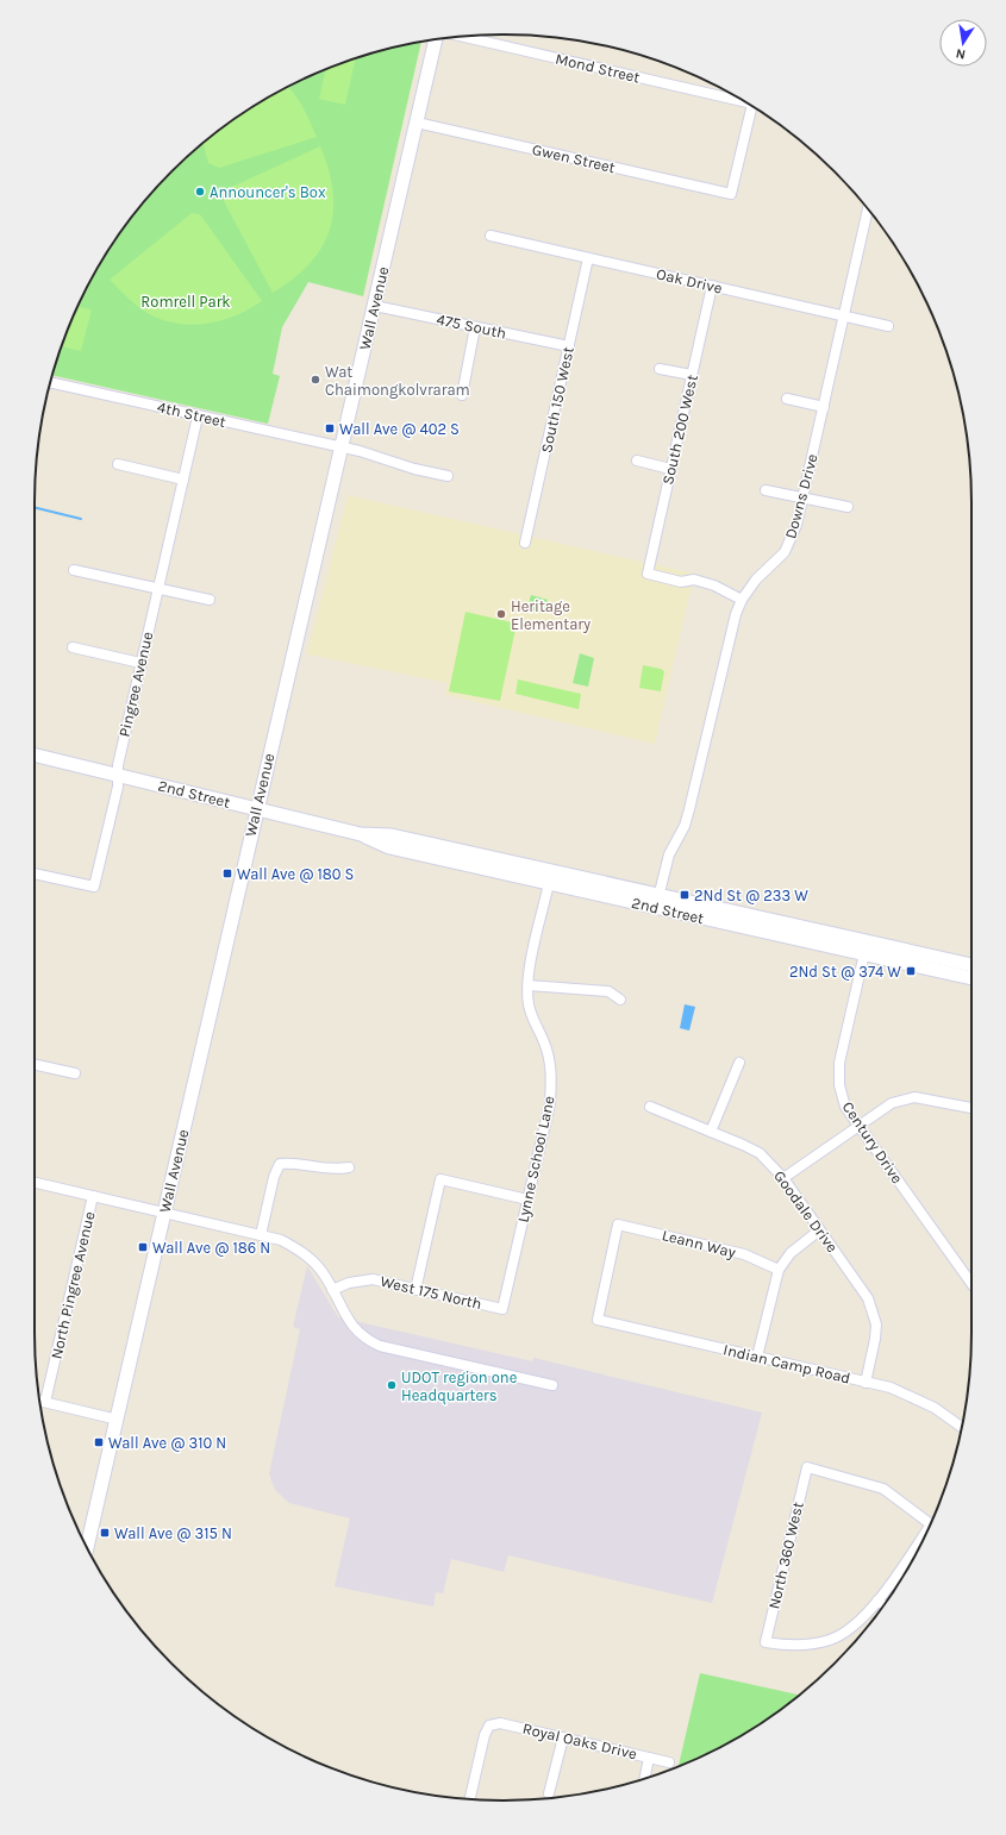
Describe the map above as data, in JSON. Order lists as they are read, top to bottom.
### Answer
{
  "streets": {
    "main road": ["Wall Avenue", "2nd Street"],
    "street": [
      "Mond Street",
      "Gwen Street",
      "Oak Drive",
      "475 South",
      "South 150 West",
      "4th Street",
      "South 200 West",
      "Downs Drive",
      "Pingree Avenue",
      "Century Drive",
      "Lynne School Lane",
      "Goodale Drive",
      "Leann Way",
      "North Pingree Avenue",
      "West 175 North",
      "Indian Camp Road",
      "North 360 West",
      "Royal Oaks Drive"
    ]
  },
  "crossings": [
    ["Gwen Street", "Wall Avenue"],
    ["Oak Drive", "South 150 West"],
    ["Oak Drive", "South 200 West"],
    ["Oak Drive", "Downs Drive"],
    ["Wall Avenue", "475 South"],
    ["Wall Avenue", "4th Street"],
    ["Wall Avenue", "2nd Street"],
    ["475 South", "South 150 West"],
    ["4th Street", "Pingree Avenue"],
    ["South 200 West", "Downs Drive"],
    ["Downs Drive", "2nd Street"],
    ["Pingree Avenue", "2nd Street"],
    ["2nd Street", "Century Drive"],
    ["2nd Street", "Lynne School Lane"],
    ["Lynne School Lane", "West 175 North"],
    ["Goodale Drive", "Indian Camp Road"],
    ["Leann Way", "Indian Camp Road"]
  ],
  "parks": ["Romrell Park"],
  "places": {
    "other": [
      "Announcer's Box",
      "Wat Chaimongkolvraram",
      "Heritage Elementary",
      "UDOT region one Headquarters"
    ],
    "transit": [
      "Wall Ave @ 402 S",
      "Wall Ave @ 180 S",
      "2Nd St @ 233 W",
      "2Nd St @ 374 W",
      "Wall Ave @ 186 N",
      "Wall Ave @ 310 N",
      "Wall Ave @ 315 N"
    ]
  },
  "north": "bottom"
}
